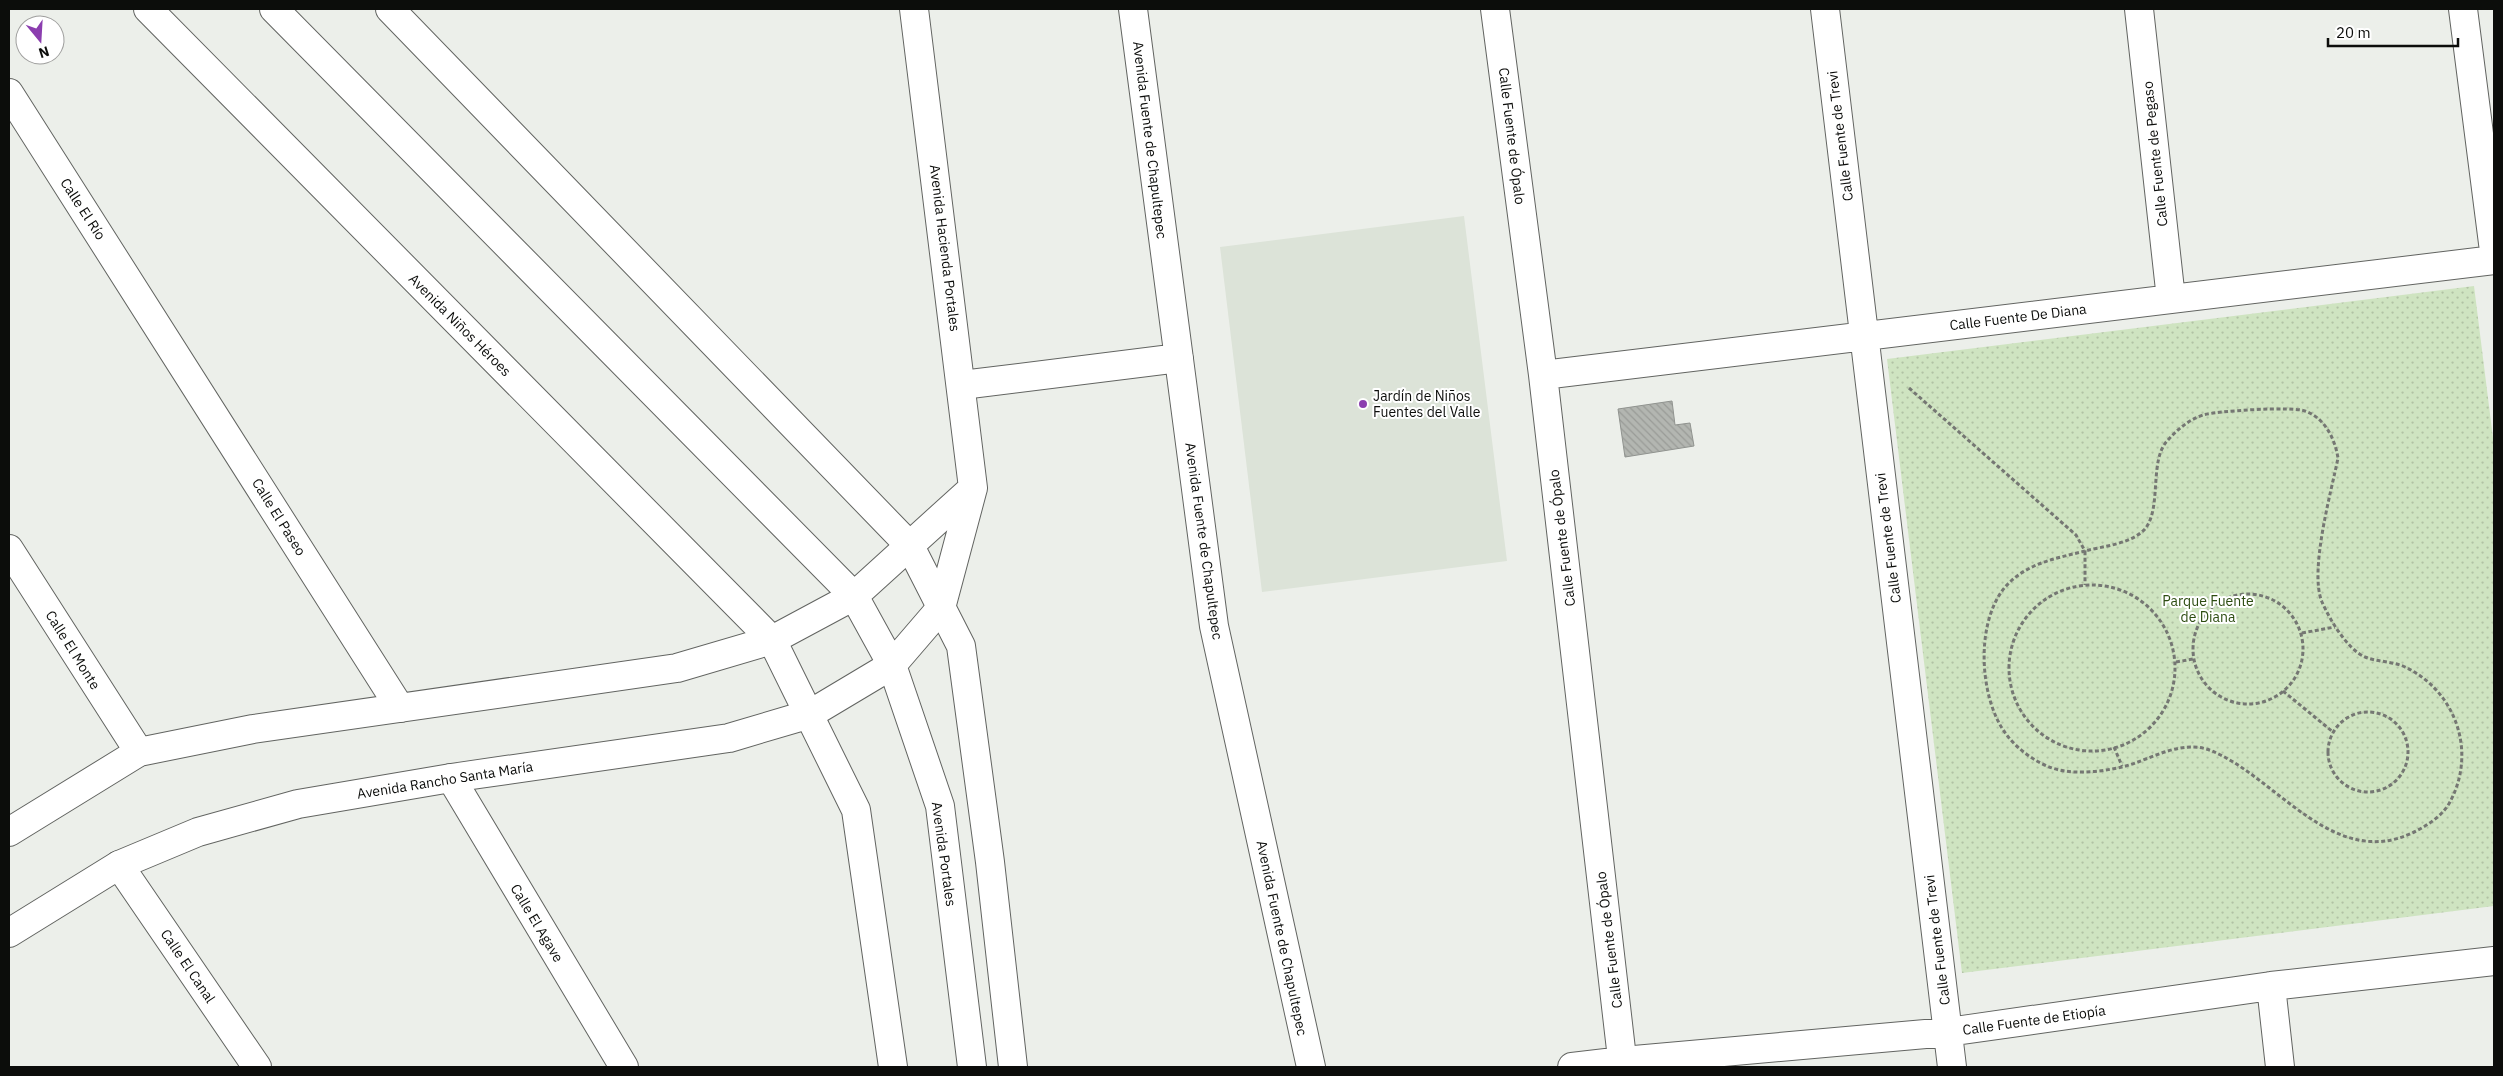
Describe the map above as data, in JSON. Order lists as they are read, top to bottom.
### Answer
{
  "streets": {
    "street": [
      "Calle Fuente de Ópalo",
      "Calle Fuente de Trevi",
      "Avenida Fuente de Chapultepec",
      "Calle Fuente de Pegaso",
      "Calle El Río",
      "Avenida Hacienda Portales",
      "Calle Fuente De Diana",
      "Avenida Niños Héroes",
      "Calle El Paseo",
      "Calle El Monte",
      "Avenida Rancho Santa María",
      "Avenida Portales",
      "Calle El Agave",
      "Calle El Canal",
      "Calle Fuente de Etiopía"
    ]
  },
  "crossings": [
    ["Calle Fuente de Ópalo", "Calle Fuente De Diana"],
    ["Calle Fuente de Ópalo", "Calle Fuente de Etiopía"],
    ["Calle Fuente de Trevi", "Calle Fuente De Diana"],
    ["Calle Fuente de Trevi", "Calle Fuente de Etiopía"],
    ["Calle Fuente de Pegaso", "Calle Fuente De Diana"],
    ["Calle El Río", "Calle El Paseo"],
    ["Avenida Hacienda Portales", "Avenida Rancho Santa María"],
    ["Avenida Hacienda Portales", "Avenida Portales"],
    ["Avenida Rancho Santa María", "Avenida Portales"],
    ["Avenida Rancho Santa María", "Calle El Agave"],
    ["Avenida Rancho Santa María", "Calle El Canal"]
  ],
  "parks": ["Parque Fuente de Diana"],
  "places": ["Jardín de Niños Fuentes del Valle"],
  "scale_bar": "20 m",
  "north": "bottom"
}
